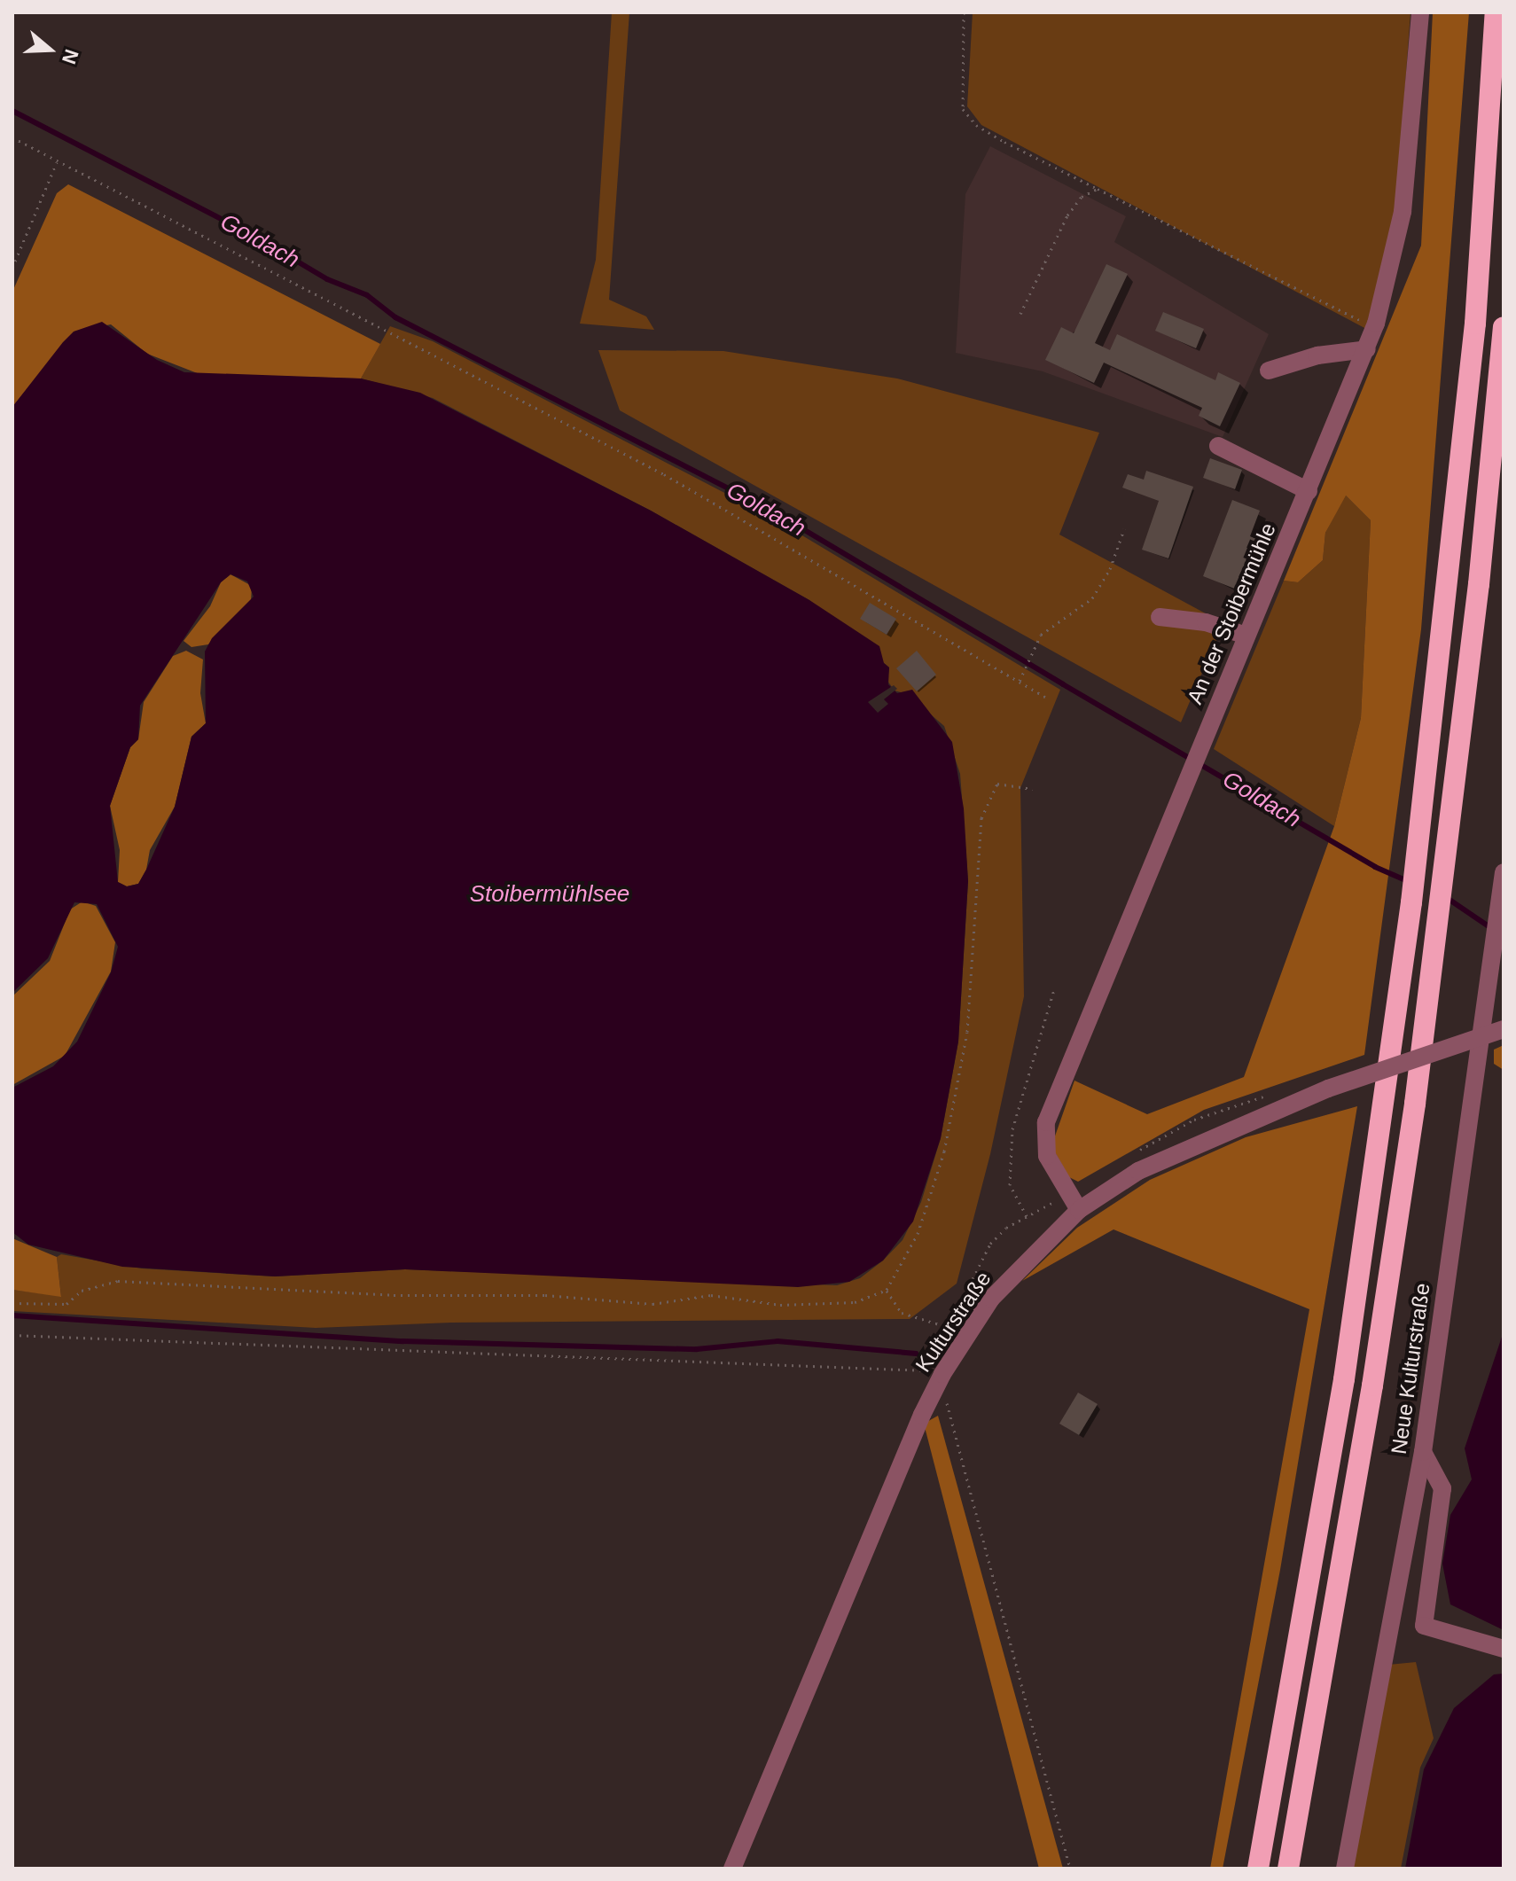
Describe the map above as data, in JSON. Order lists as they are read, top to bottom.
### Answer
{
  "streets": {
    "street": ["An der Stoibermühle", "Kulturstraße", "Neue Kulturstraße"]
  },
  "crossings": [
    ["An der Stoibermühle", "Kulturstraße"]
  ],
  "water": ["Goldach", "Stoibermühlsee"],
  "north": "right"
}
